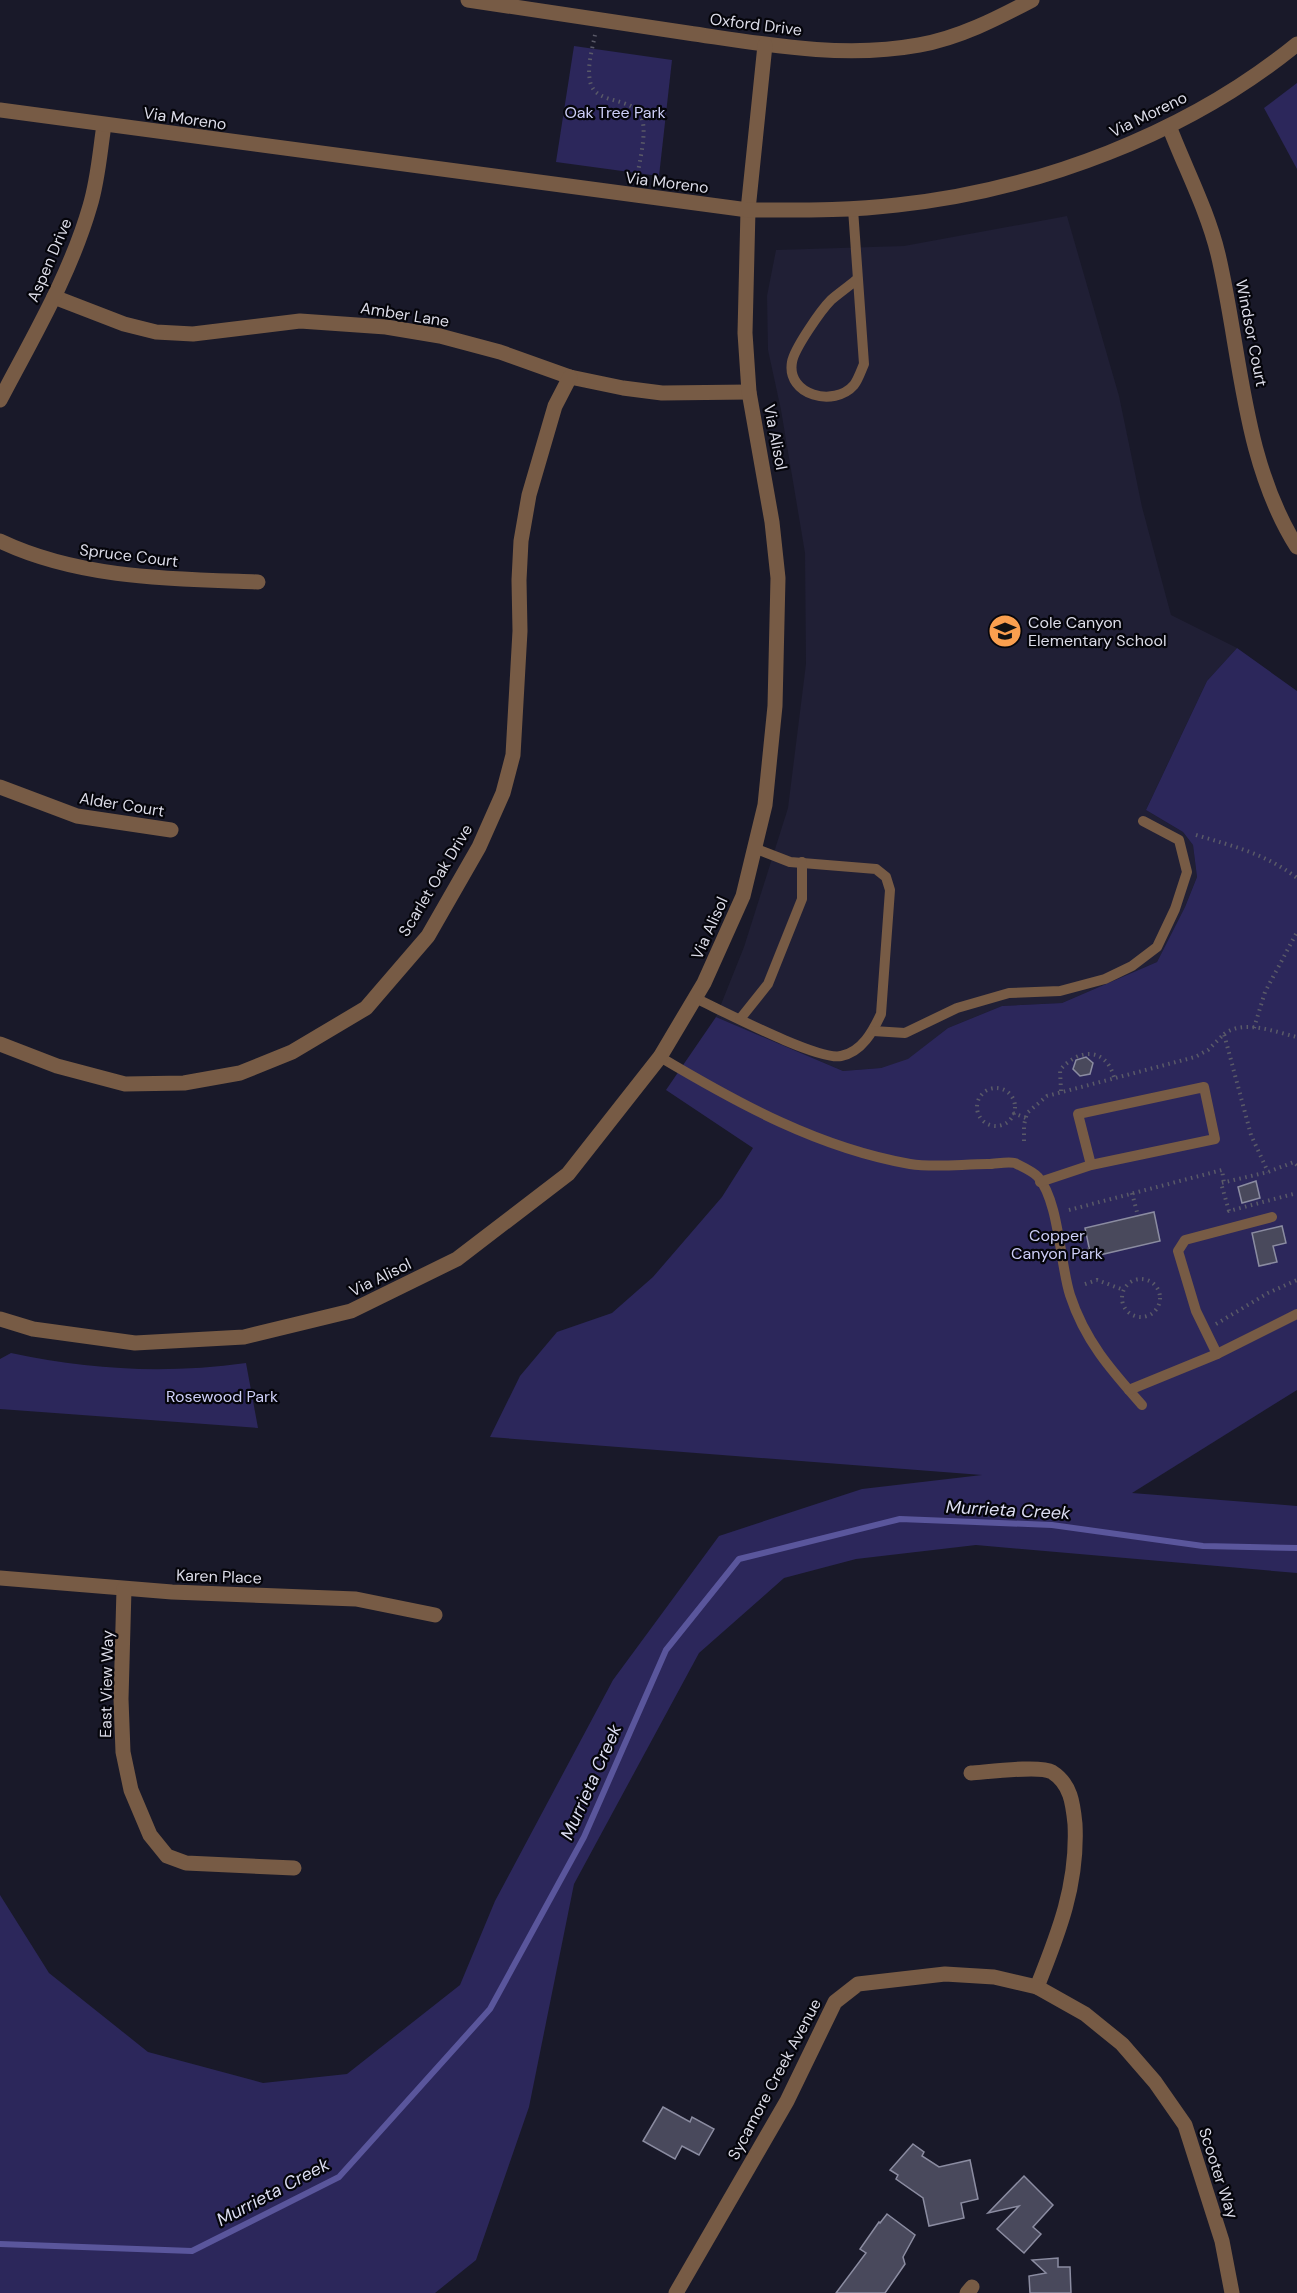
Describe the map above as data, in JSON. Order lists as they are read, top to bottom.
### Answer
{
  "streets": {
    "street": [
      "Oxford Drive",
      "Via Moreno",
      "Aspen Drive",
      "Amber Lane",
      "Windsor Court",
      "Via Alisol",
      "Spruce Court",
      "Alder Court",
      "Scarlet Oak Drive",
      "Karen Place",
      "East View Way",
      "Sycamore Creek Avenue",
      "Scooter Way"
    ]
  },
  "crossings": [
    ["Oxford Drive", "Via Alisol"],
    ["Via Moreno", "Aspen Drive"],
    ["Via Moreno", "Windsor Court"],
    ["Via Moreno", "Via Alisol"],
    ["Aspen Drive", "Amber Lane"],
    ["Amber Lane", "Via Alisol"],
    ["Amber Lane", "Scarlet Oak Drive"],
    ["Karen Place", "East View Way"],
    ["Sycamore Creek Avenue", "Scooter Way"]
  ],
  "water": ["Murrieta Creek"],
  "parks": ["Oak Tree Park", "Copper Canyon Park", "Rosewood Park"],
  "places": {
    "school or university": ["Cole Canyon Elementary School"]
  }
}
